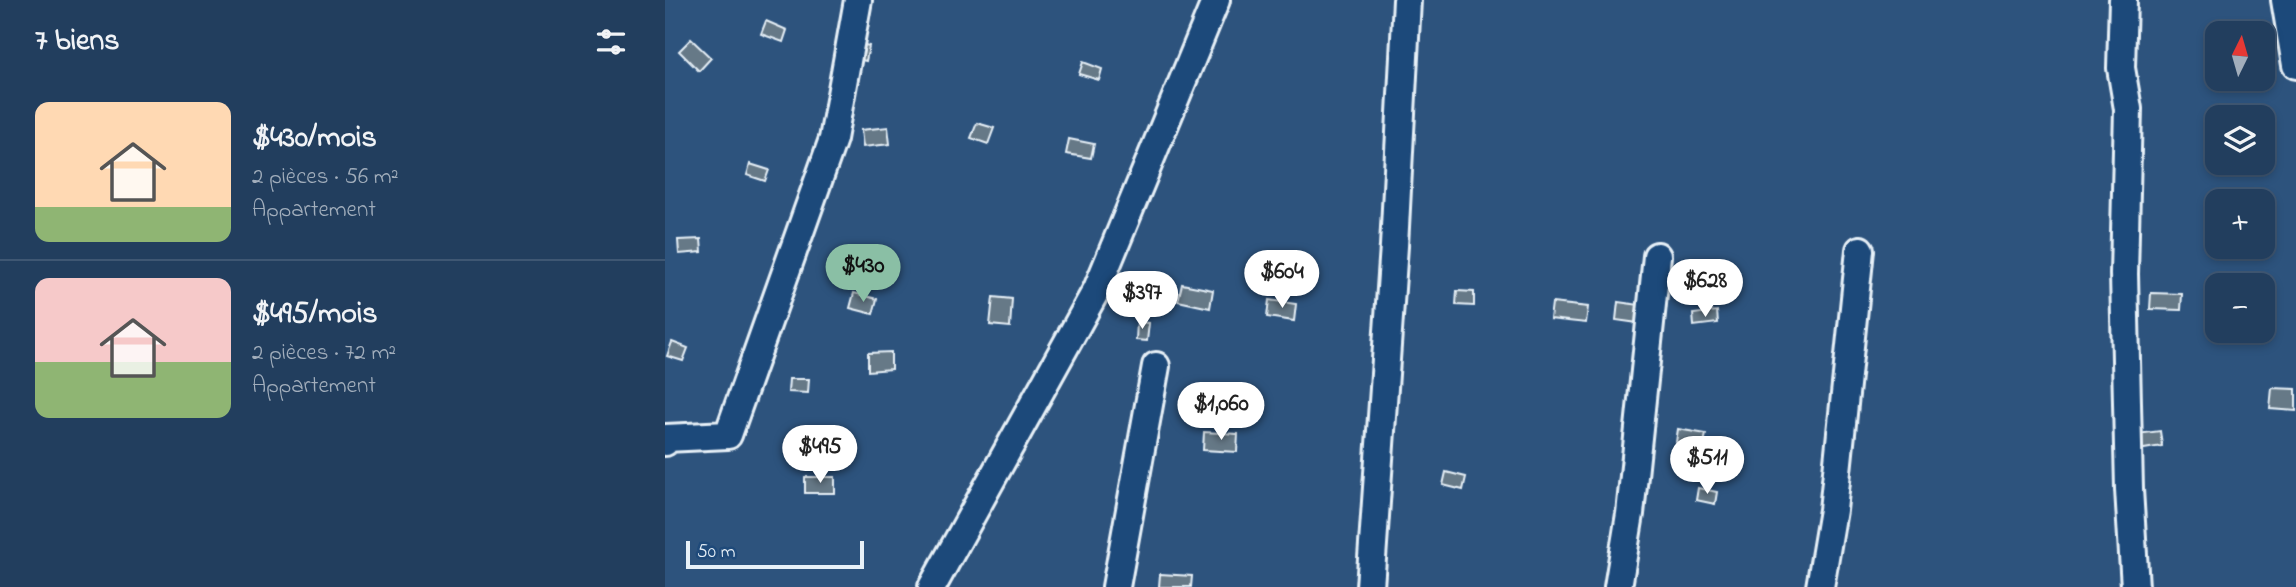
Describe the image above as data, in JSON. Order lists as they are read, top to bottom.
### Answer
{
  "scale_bar": "50 m",
  "north": "top",
  "page": {
    "heading": "7 biens",
    "map_buttons": ["+", "−"],
    "list": [
      {
        "name": "$430/mois",
        "note": "2 pièces · 56 m² · Appartement"
      },
      {
        "name": "$495/mois",
        "note": "2 pièces · 72 m² · Appartement"
      }
    ],
    "price": [
      "$430",
      "$604",
      "$628",
      "$397",
      "$1,060",
      "$495",
      "$511"
    ],
    "scale": "50 m"
  }
}
